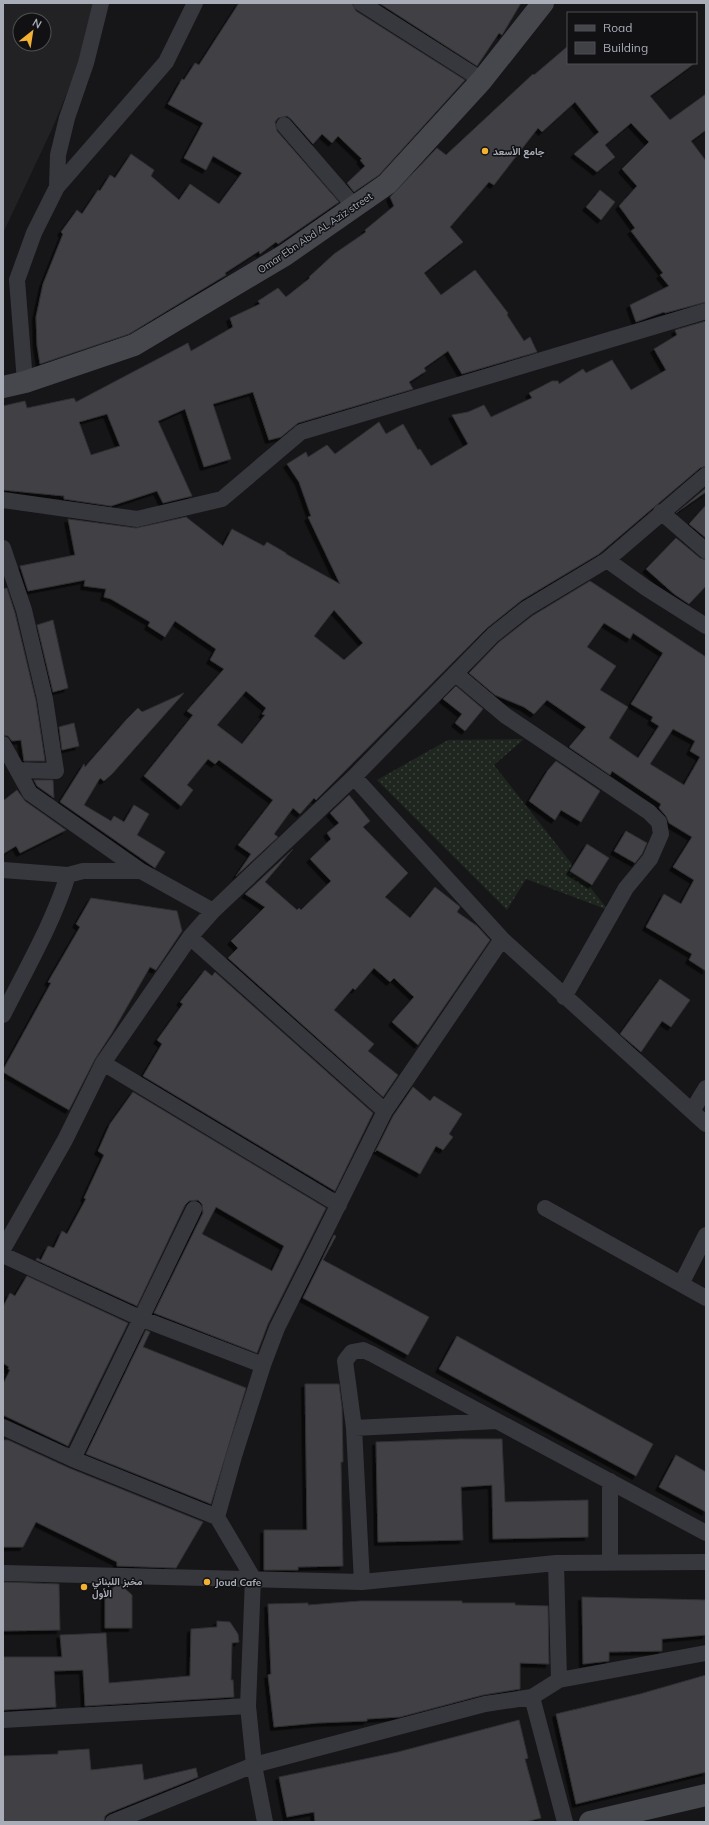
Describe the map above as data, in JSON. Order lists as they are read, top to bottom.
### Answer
{
  "streets": {
    "street": ["Omar Ebn Abd AL Aziz street"]
  },
  "places": ["جامع الأسعد", "Joud Cafe", "مخبز اللبناني الأول"],
  "legend": ["Road", "Building"],
  "north": "top right"
}
